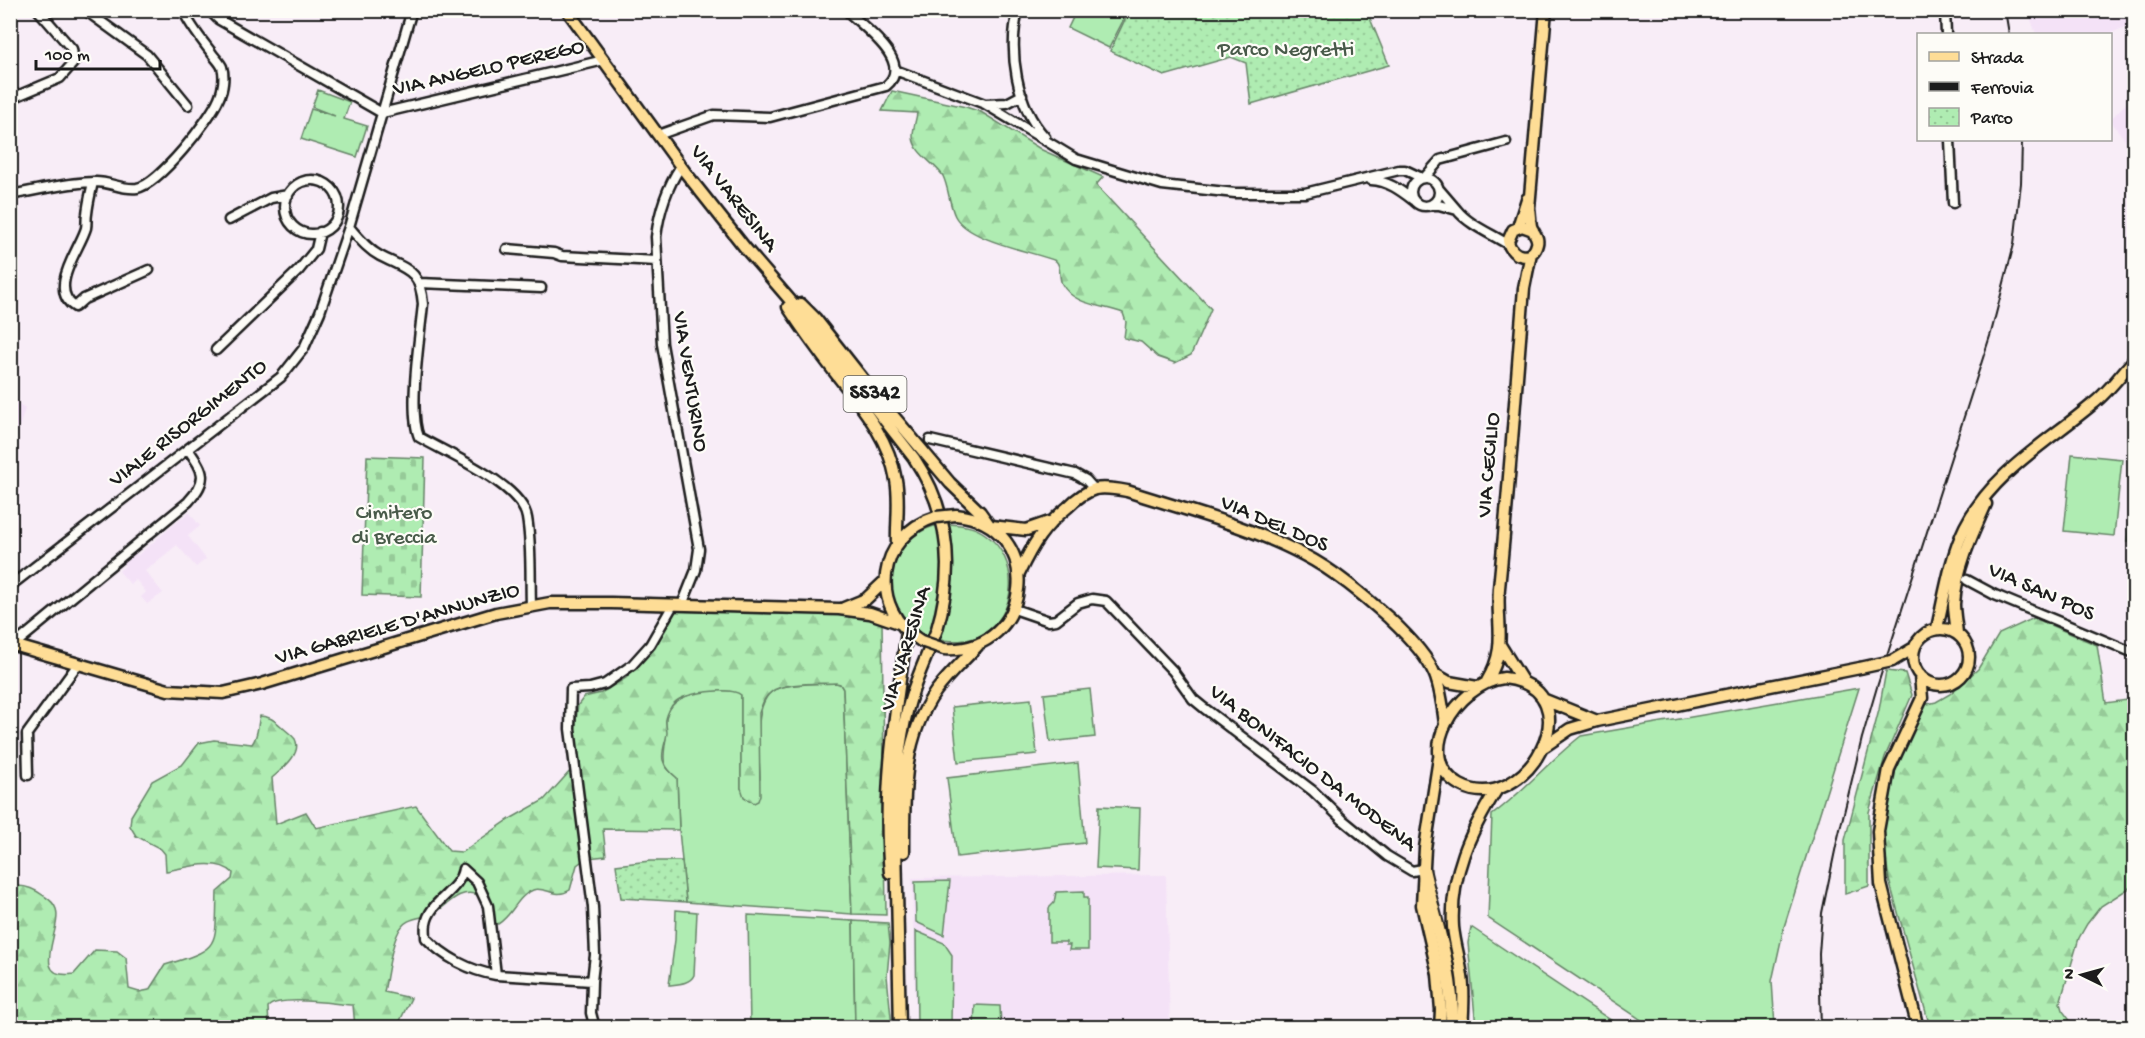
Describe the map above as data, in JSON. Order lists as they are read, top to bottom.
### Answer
{
  "streets": {
    "main road": [
      "VIA VARESINA",
      "SS342",
      "VIA CECILIO",
      "VIA DEL DOS",
      "VIA GABRIELE D'ANNUNZIO"
    ],
    "street": [
      "VIA ANGELO PEREGO",
      "VIA VENTURINO",
      "VIALE RISORGIMENTO",
      "VIA SAN POS",
      "VIA BONIFACIO DA MODENA"
    ]
  },
  "crossings": [
    ["VIA ANGELO PEREGO", "VIA VARESINA"],
    ["VIA ANGELO PEREGO", "VIALE RISORGIMENTO"],
    ["VIA VARESINA", "VIA VENTURINO"],
    ["VIA VARESINA", "SS342"],
    ["VIA VENTURINO", "VIA GABRIELE D'ANNUNZIO"],
    ["SS342", "VIA GABRIELE D'ANNUNZIO"],
    ["SS342", "VIA BONIFACIO DA MODENA"],
    ["VIA CECILIO", "VIA DEL DOS"],
    ["VIA CECILIO", "VIA BONIFACIO DA MODENA"],
    ["VIA GABRIELE D'ANNUNZIO", "VIA BONIFACIO DA MODENA"]
  ],
  "parks": ["Parco Negretti", "Cimitero di Breccia"],
  "legend": ["Strada", "Ferrovia", "Parco"],
  "scale_bar": "100 m",
  "north": "left"
}
